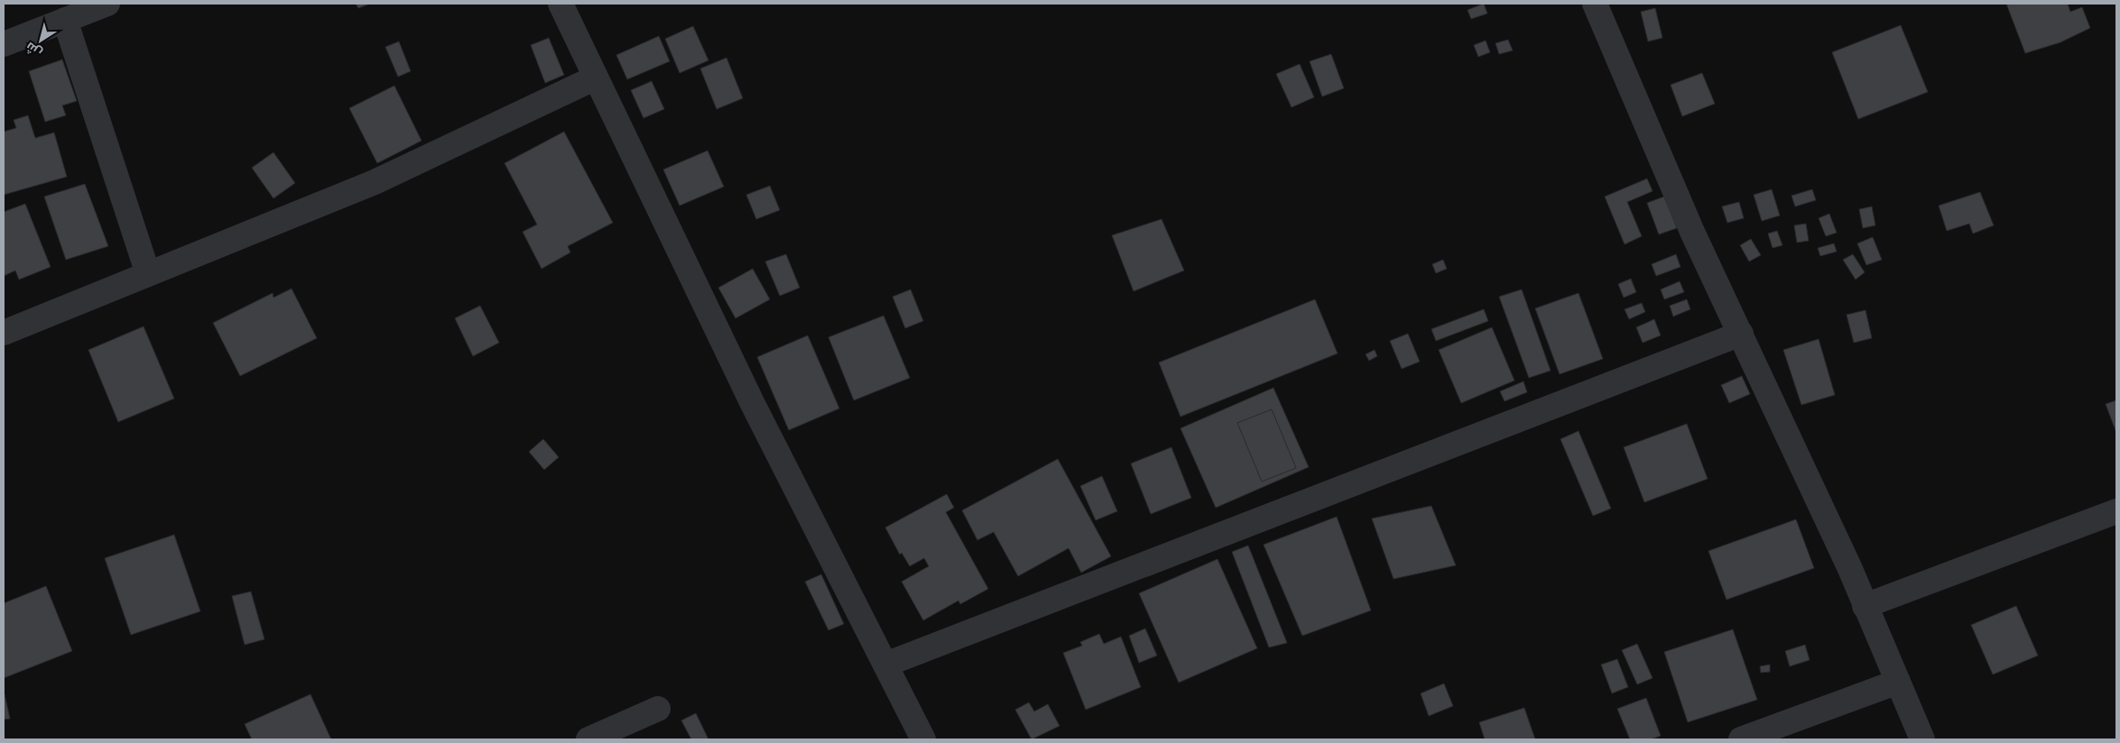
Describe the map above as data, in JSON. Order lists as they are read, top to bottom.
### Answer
{
  "north": "bottom left"
}
